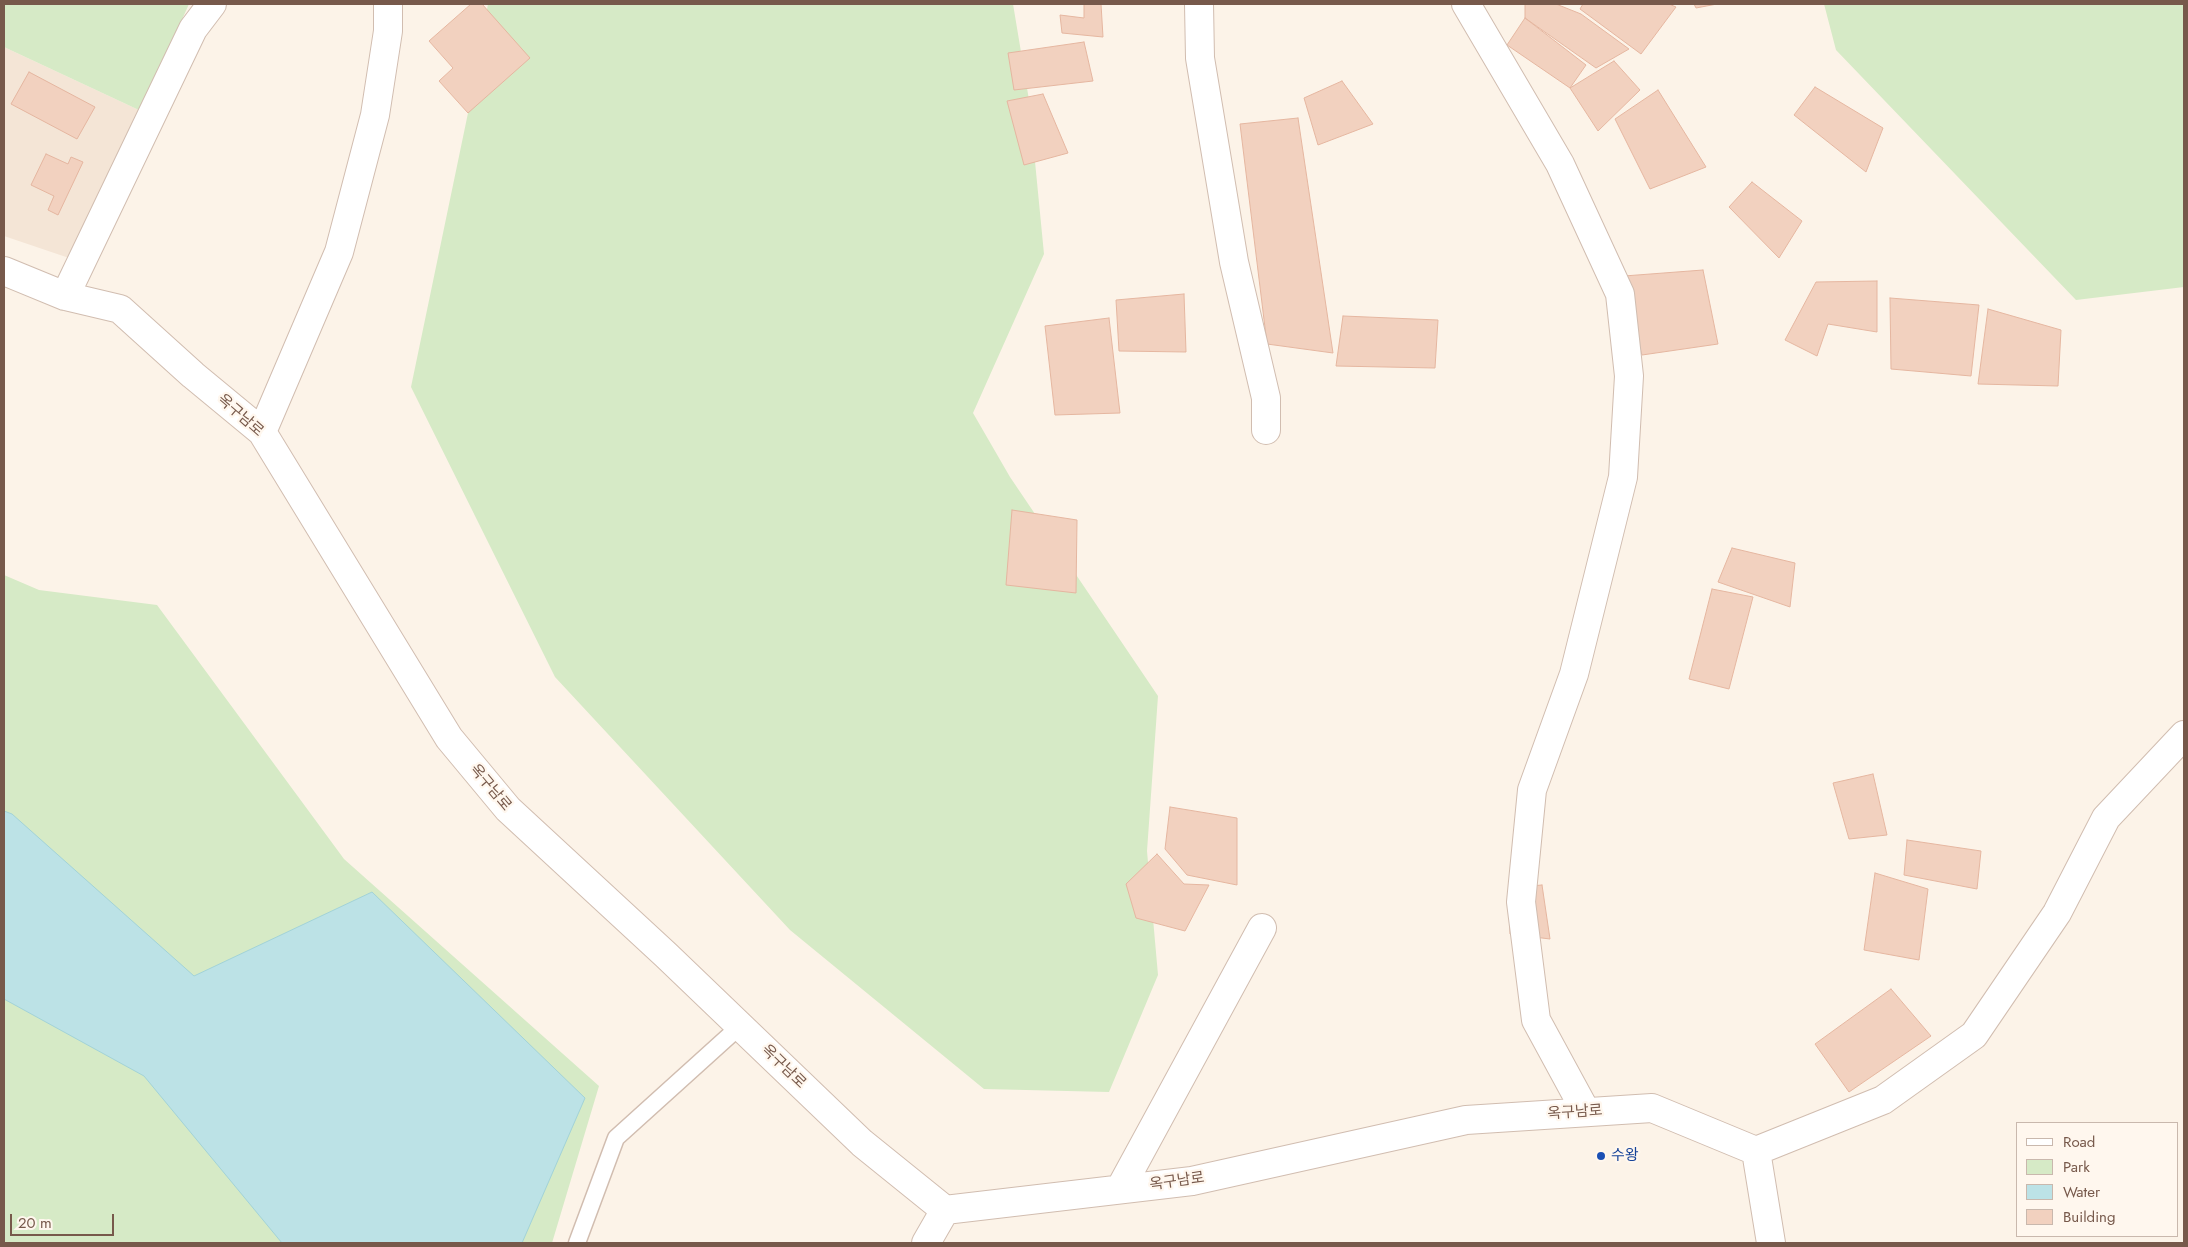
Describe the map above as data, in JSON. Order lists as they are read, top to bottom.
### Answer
{
  "streets": {
    "street": ["옥구남로"]
  },
  "places": ["수왕"],
  "legend": [
    "Road",
    "Park",
    "Water",
    "Building"
  ],
  "scale_bar": "20 m"
}
